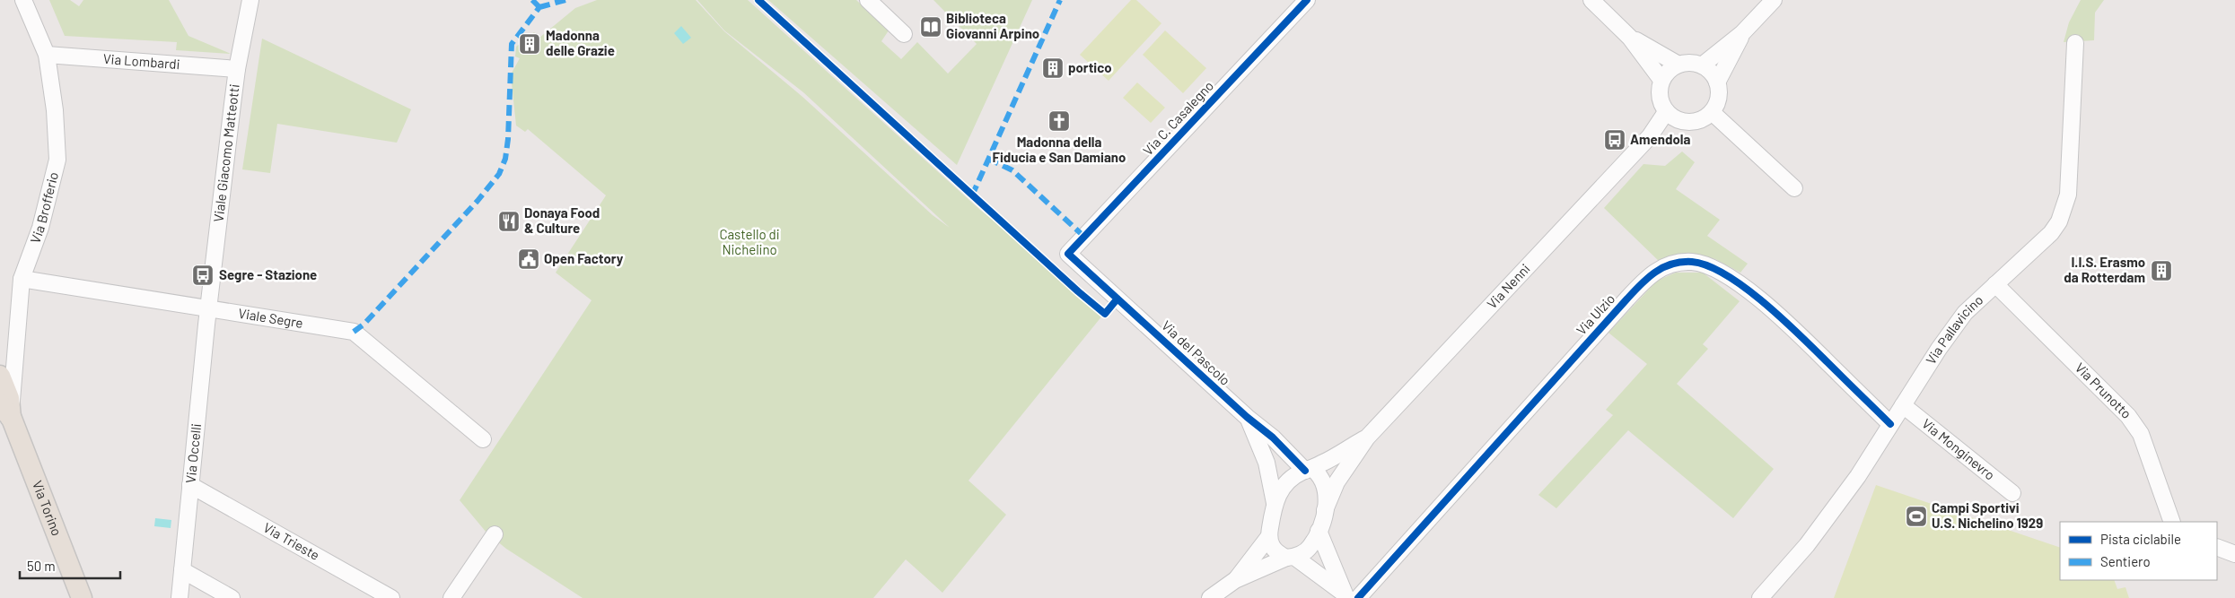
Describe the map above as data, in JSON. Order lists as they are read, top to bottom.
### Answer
{
  "streets": {
    "main road": ["Via Torino"],
    "street": [
      "Via Lombardi",
      "Via C. Casalegno",
      "Viale Giacomo Matteotti",
      "Via Brofferio",
      "Via Nenni",
      "Via Ulzio",
      "Viale Segre",
      "Via Pallavicino",
      "Via del Pascolo",
      "Via Prunotto",
      "Via Monginevro",
      "Via Occelli",
      "Via Trieste"
    ]
  },
  "crossings": [
    ["Via Lombardi", "Viale Giacomo Matteotti"],
    ["Via Lombardi", "Via Brofferio"],
    ["Via C. Casalegno", "Via del Pascolo"],
    ["Viale Giacomo Matteotti", "Viale Segre"],
    ["Viale Giacomo Matteotti", "Via Occelli"],
    ["Via Brofferio", "Viale Segre"],
    ["Via Brofferio", "Via Torino"],
    ["Via Nenni", "Via del Pascolo"],
    ["Via Ulzio", "Via Pallavicino"],
    ["Viale Segre", "Via Occelli"],
    ["Via Pallavicino", "Via Prunotto"],
    ["Via Pallavicino", "Via Monginevro"],
    ["Via Occelli", "Via Trieste"]
  ],
  "parks": ["Castello di Nichelino"],
  "places": {
    "library": ["Biblioteca Giovanni Arpino"],
    "building": ["Madonna delle Grazie", "portico", "I.I.S. Erasmo da Rotterdam"],
    "church": ["Madonna della Fiducia e San Damiano"],
    "bus stop": ["Amendola", "Segre - Stazione"],
    "restaurant": ["Donaya Food & Culture"],
    "public building": ["Open Factory"],
    "sports": ["Campi Sportivi U.S. Nichelino 1929"]
  },
  "legend": ["Pista ciclabile", "Sentiero"],
  "scale_bar": "50 m"
}
